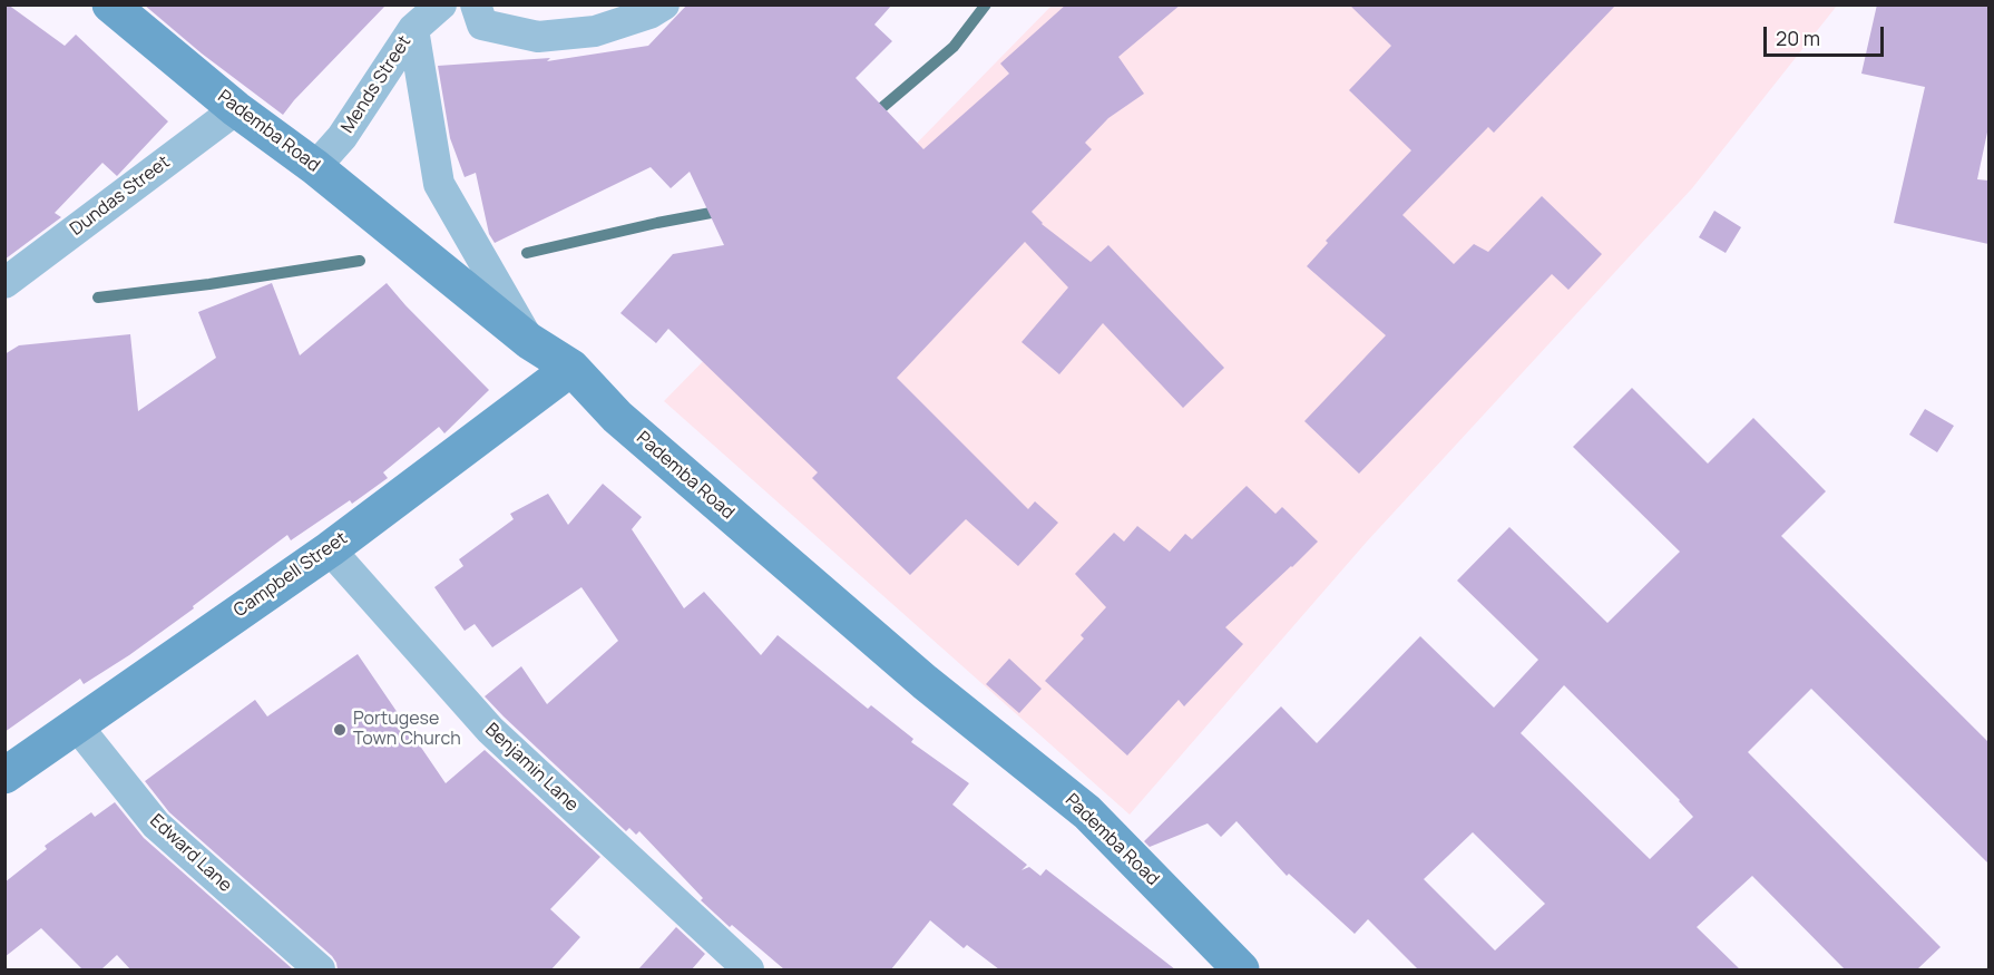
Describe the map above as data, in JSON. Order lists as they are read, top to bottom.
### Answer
{
  "streets": {
    "main road": ["Pademba Road", "Campbell Street"],
    "street": [
      "Mends Street",
      "Dundas Street",
      "Benjamin Lane",
      "Edward Lane"
    ]
  },
  "crossings": [
    ["Mends Street", "Pademba Road"],
    ["Pademba Road", "Dundas Street"],
    ["Pademba Road", "Campbell Street"],
    ["Campbell Street", "Benjamin Lane"],
    ["Campbell Street", "Edward Lane"]
  ],
  "places": ["Portugese Town Church"],
  "scale_bar": "20 m"
}
